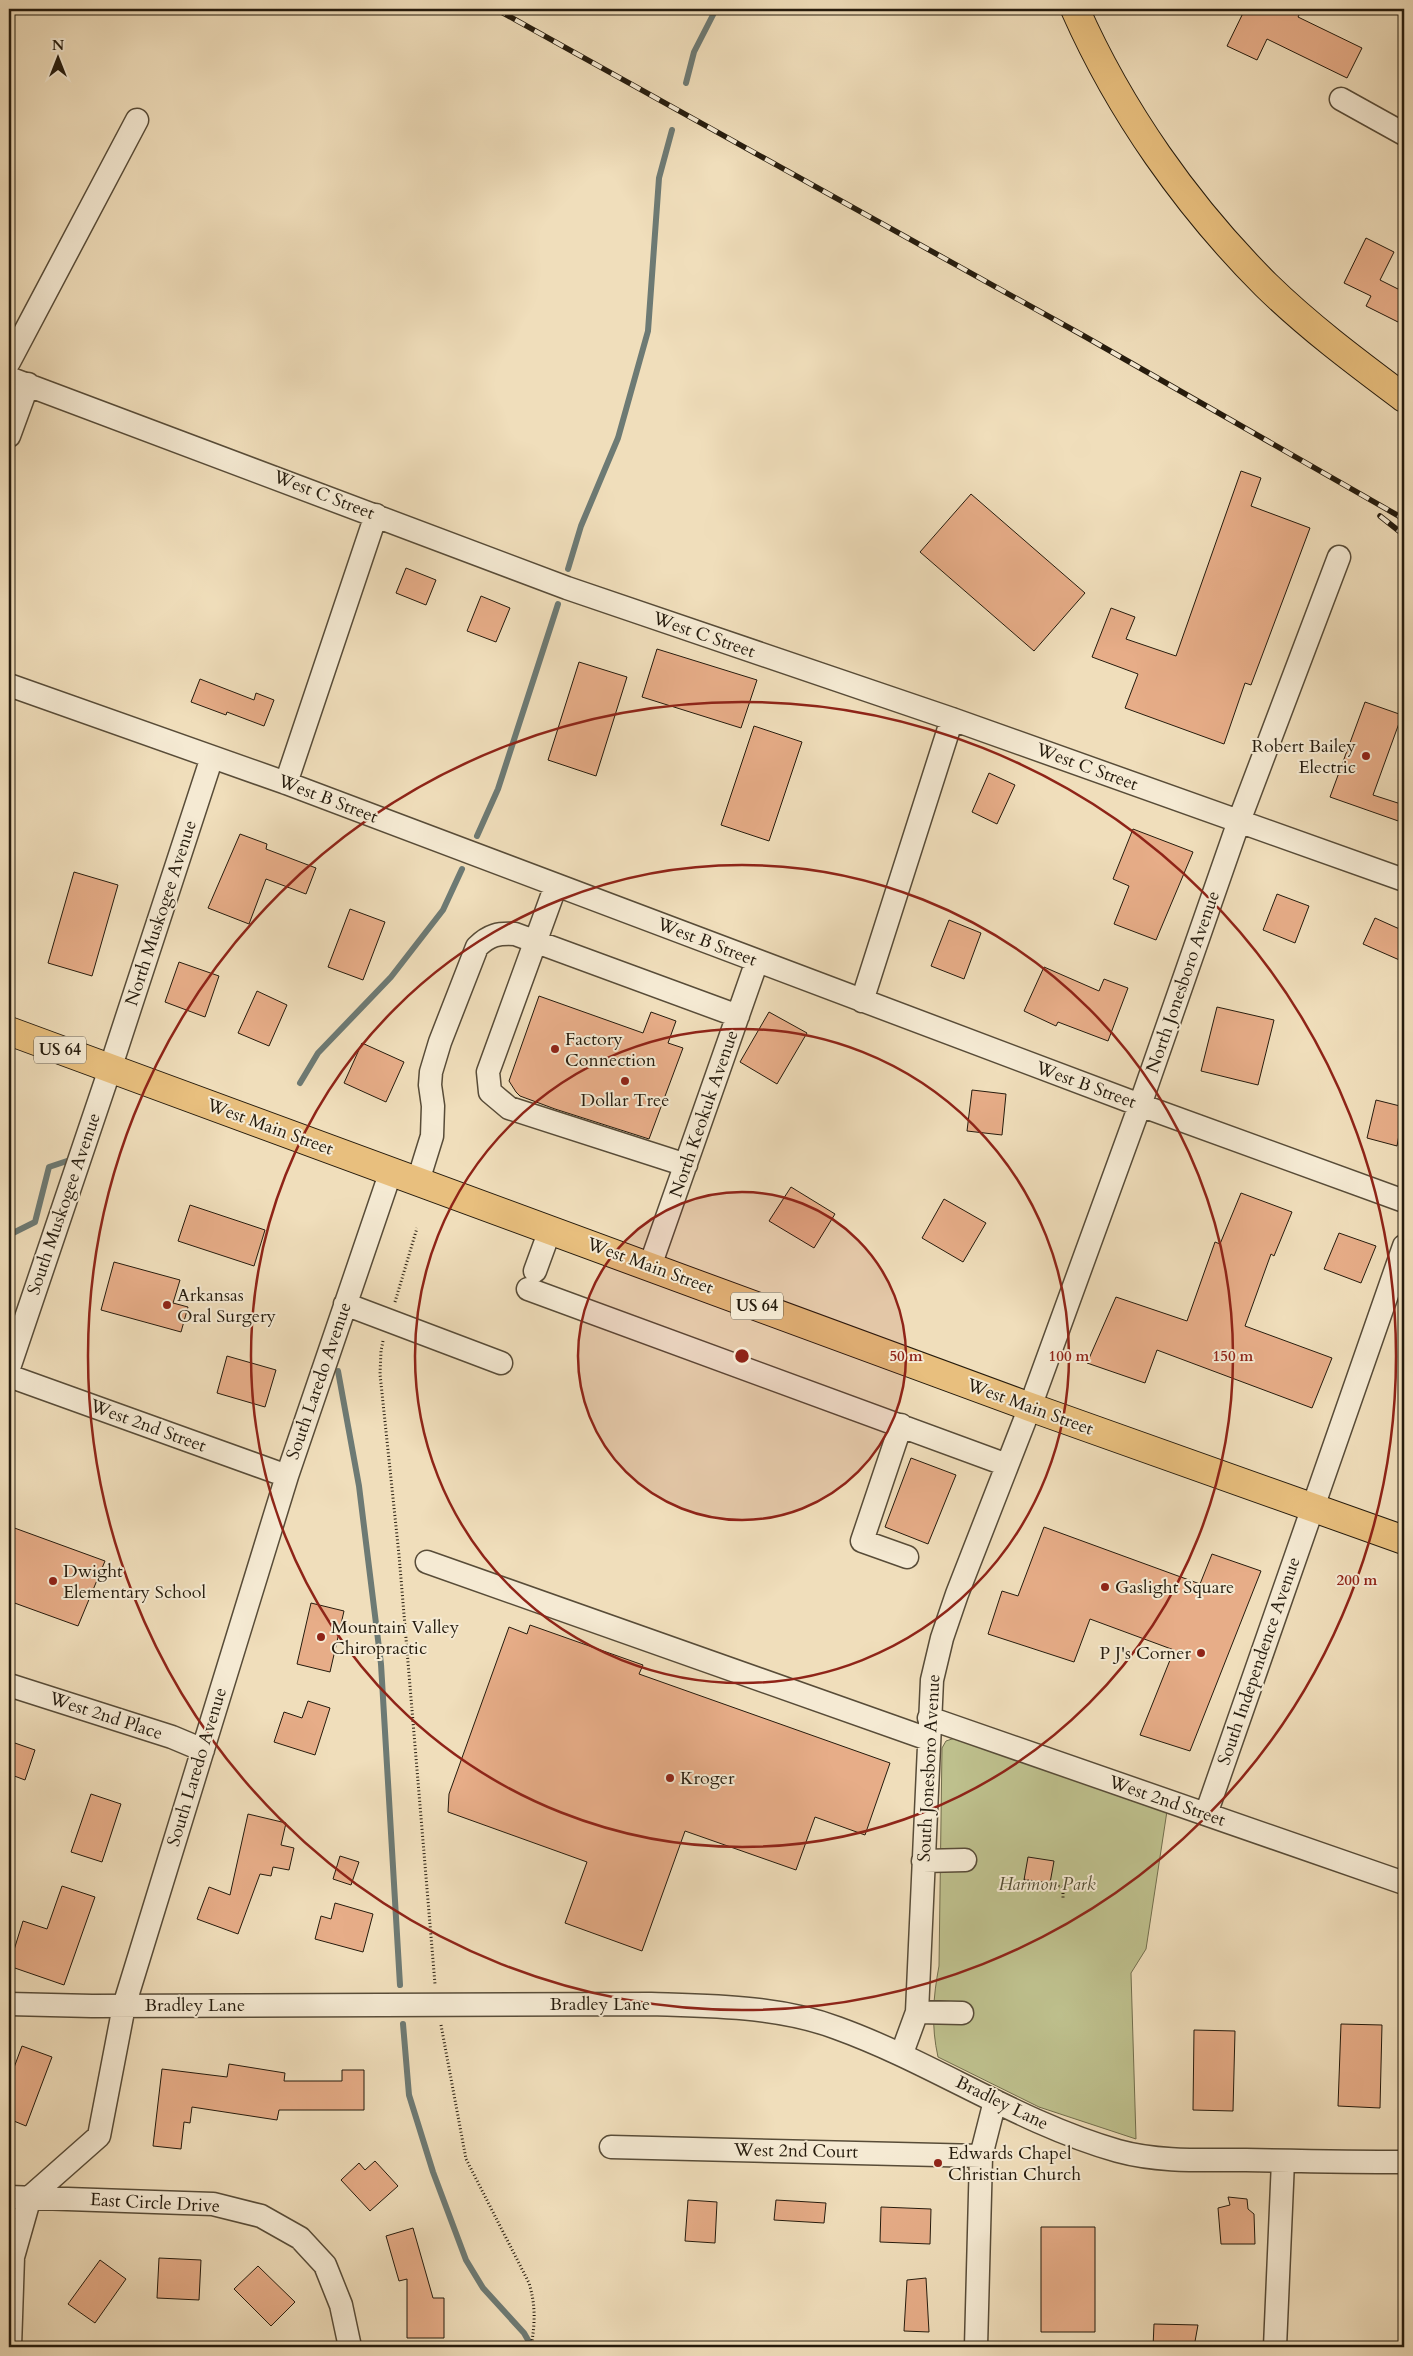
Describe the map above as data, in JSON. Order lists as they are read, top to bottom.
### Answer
{
  "streets": {
    "main road": ["US 64", "West Main Street"],
    "street": [
      "West C Street",
      "West B Street",
      "North Muskogee Avenue",
      "North Jonesboro Avenue",
      "North Keokuk Avenue",
      "South Muskogee Avenue",
      "South Laredo Avenue",
      "West 2nd Street",
      "South Independence Avenue",
      "West 2nd Place",
      "South Jonesboro Avenue",
      "Bradley Lane",
      "West 2nd Court",
      "East Circle Drive"
    ]
  },
  "crossings": [
    ["West C Street", "North Jonesboro Avenue"],
    ["West B Street", "North Muskogee Avenue"],
    ["West B Street", "North Jonesboro Avenue"],
    ["West B Street", "North Keokuk Avenue"],
    ["North Muskogee Avenue", "West Main Street"],
    ["North Muskogee Avenue", "South Muskogee Avenue"],
    ["North Jonesboro Avenue", "West Main Street"],
    ["North Jonesboro Avenue", "South Jonesboro Avenue"],
    ["North Keokuk Avenue", "West Main Street"],
    ["West Main Street", "South Muskogee Avenue"],
    ["West Main Street", "South Laredo Avenue"],
    ["West Main Street", "South Independence Avenue"],
    ["West Main Street", "South Jonesboro Avenue"],
    ["South Laredo Avenue", "West 2nd Street"],
    ["South Laredo Avenue", "West 2nd Place"],
    ["South Laredo Avenue", "Bradley Lane"],
    ["South Laredo Avenue", "East Circle Drive"],
    ["West 2nd Street", "South Independence Avenue"],
    ["West 2nd Street", "South Jonesboro Avenue"],
    ["South Jonesboro Avenue", "Bradley Lane"]
  ],
  "parks": ["Harmon Park"],
  "places": [
    "Robert Bailey Electric",
    "Factory Connection",
    "Dollar Tree",
    "Arkansas Oral Surgery",
    "Dwight Elementary School",
    "Gaslight Square",
    "Mountain Valley Chiropractic",
    "P J's Corner",
    "Kroger",
    "Edwards Chapel Christian Church"
  ],
  "north": "top",
  "rings": [
    "50 m",
    "100 m",
    "150 m",
    "200 m"
  ]
}
